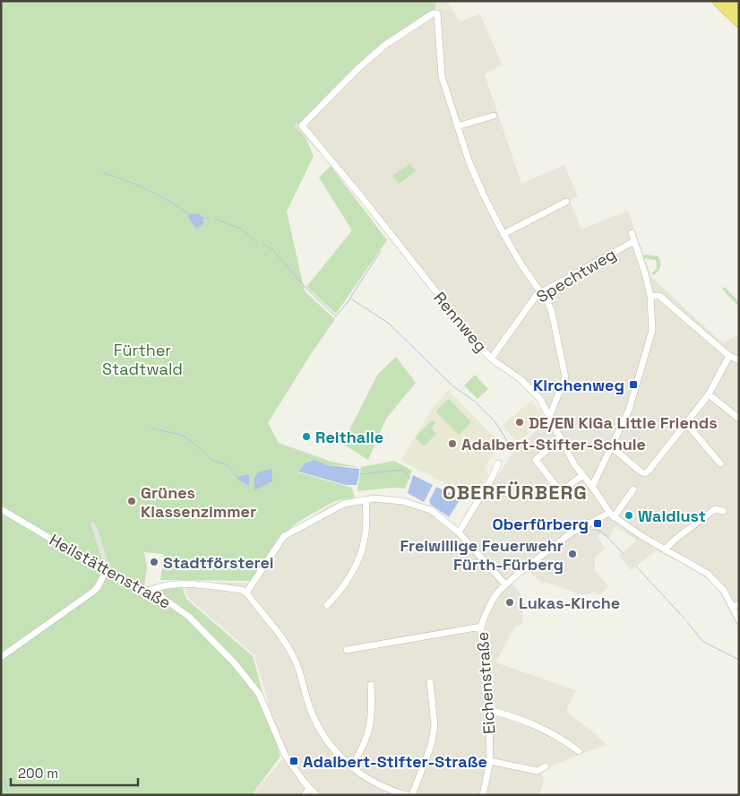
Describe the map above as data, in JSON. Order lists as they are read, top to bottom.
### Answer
{
  "streets": {
    "street": [
      "Spechtweg",
      "Rennweg",
      "Heilstättenstraße",
      "Eichenstraße"
    ]
  },
  "crossings": [
    ["Spechtweg", "Rennweg"],
    ["Rennweg", "Eichenstraße"]
  ],
  "districts": ["OBERFÜRBERG"],
  "parks": ["Fürther Stadtwald"],
  "places": {
    "transit": ["Kirchenweg", "Oberfürberg", "Adalbert-Stifter-Straße"],
    "other": [
      "DE/EN KiGa Little Friends",
      "Reithalle",
      "Adalbert-Stifter-Schule",
      "Grünes Klassenzimmer",
      "Waldlust",
      "Freiwillige Feuerwehr Fürth-Fürberg",
      "Stadtförsterei",
      "Lukas-Kirche"
    ]
  },
  "scale_bar": "200 m"
}
